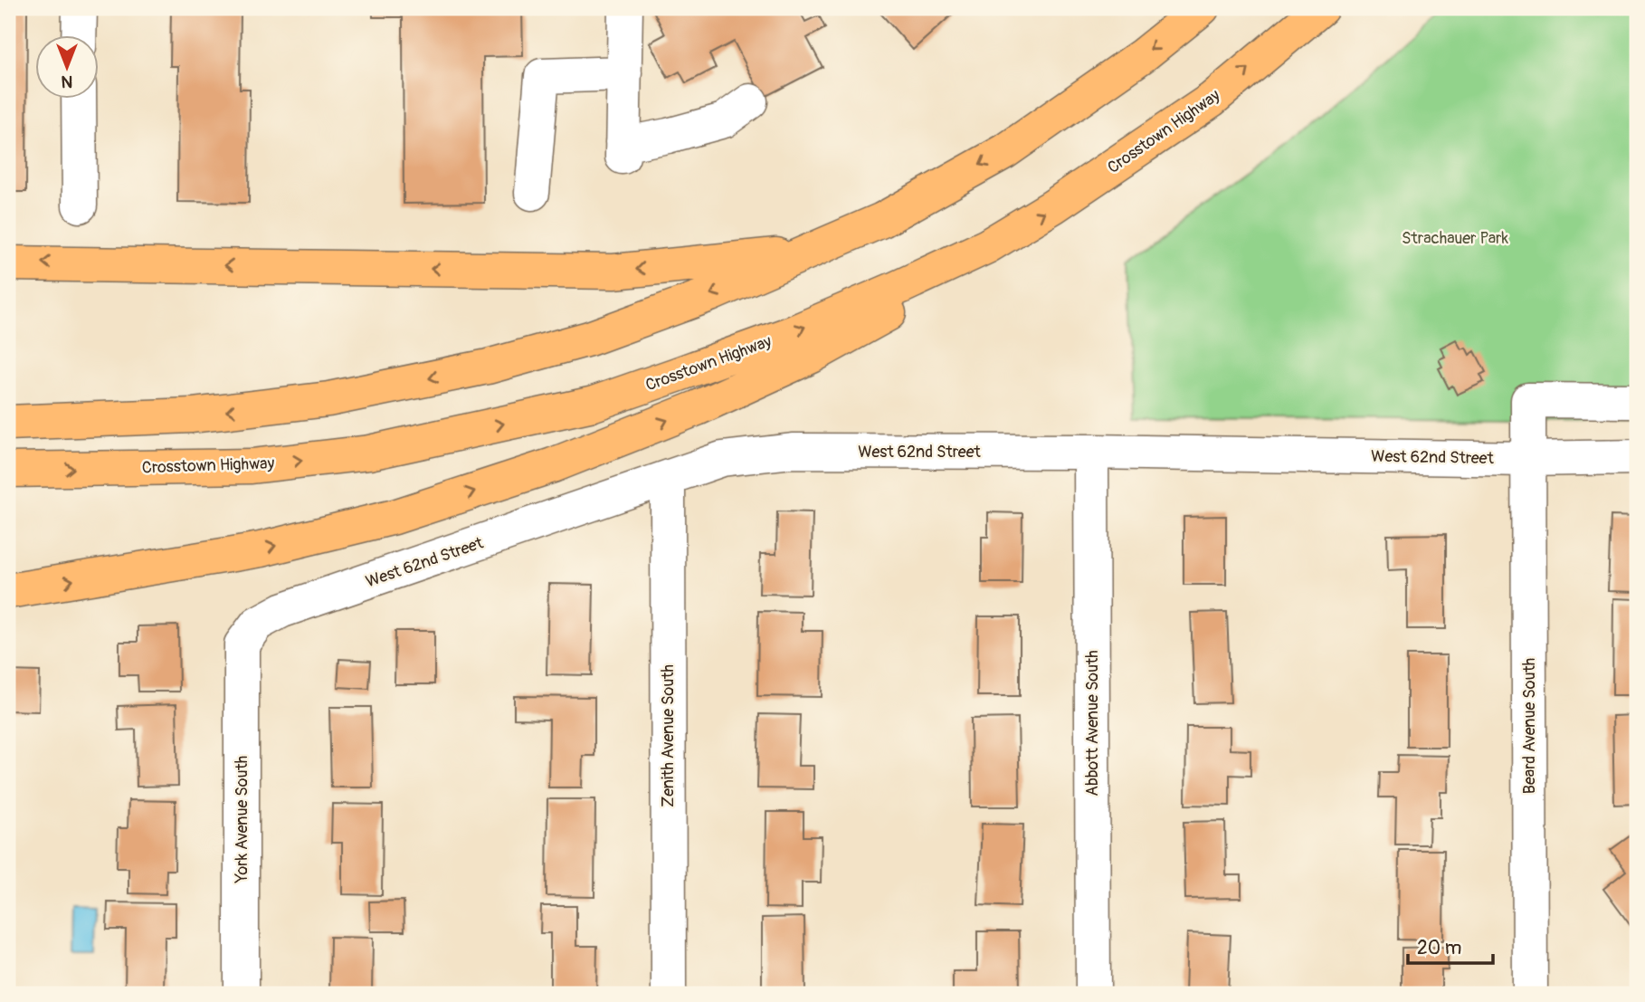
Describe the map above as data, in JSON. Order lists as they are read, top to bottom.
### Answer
{
  "streets": {
    "highway": ["Crosstown Highway"],
    "street": [
      "West 62nd Street",
      "Abbott Avenue South",
      "Beard Avenue South",
      "Zenith Avenue South",
      "York Avenue South"
    ]
  },
  "crossings": [
    ["West 62nd Street", "Abbott Avenue South"],
    ["West 62nd Street", "Beard Avenue South"],
    ["West 62nd Street", "Zenith Avenue South"],
    ["West 62nd Street", "York Avenue South"]
  ],
  "parks": ["Strachauer Park"],
  "scale_bar": "20 m",
  "north": "bottom"
}
